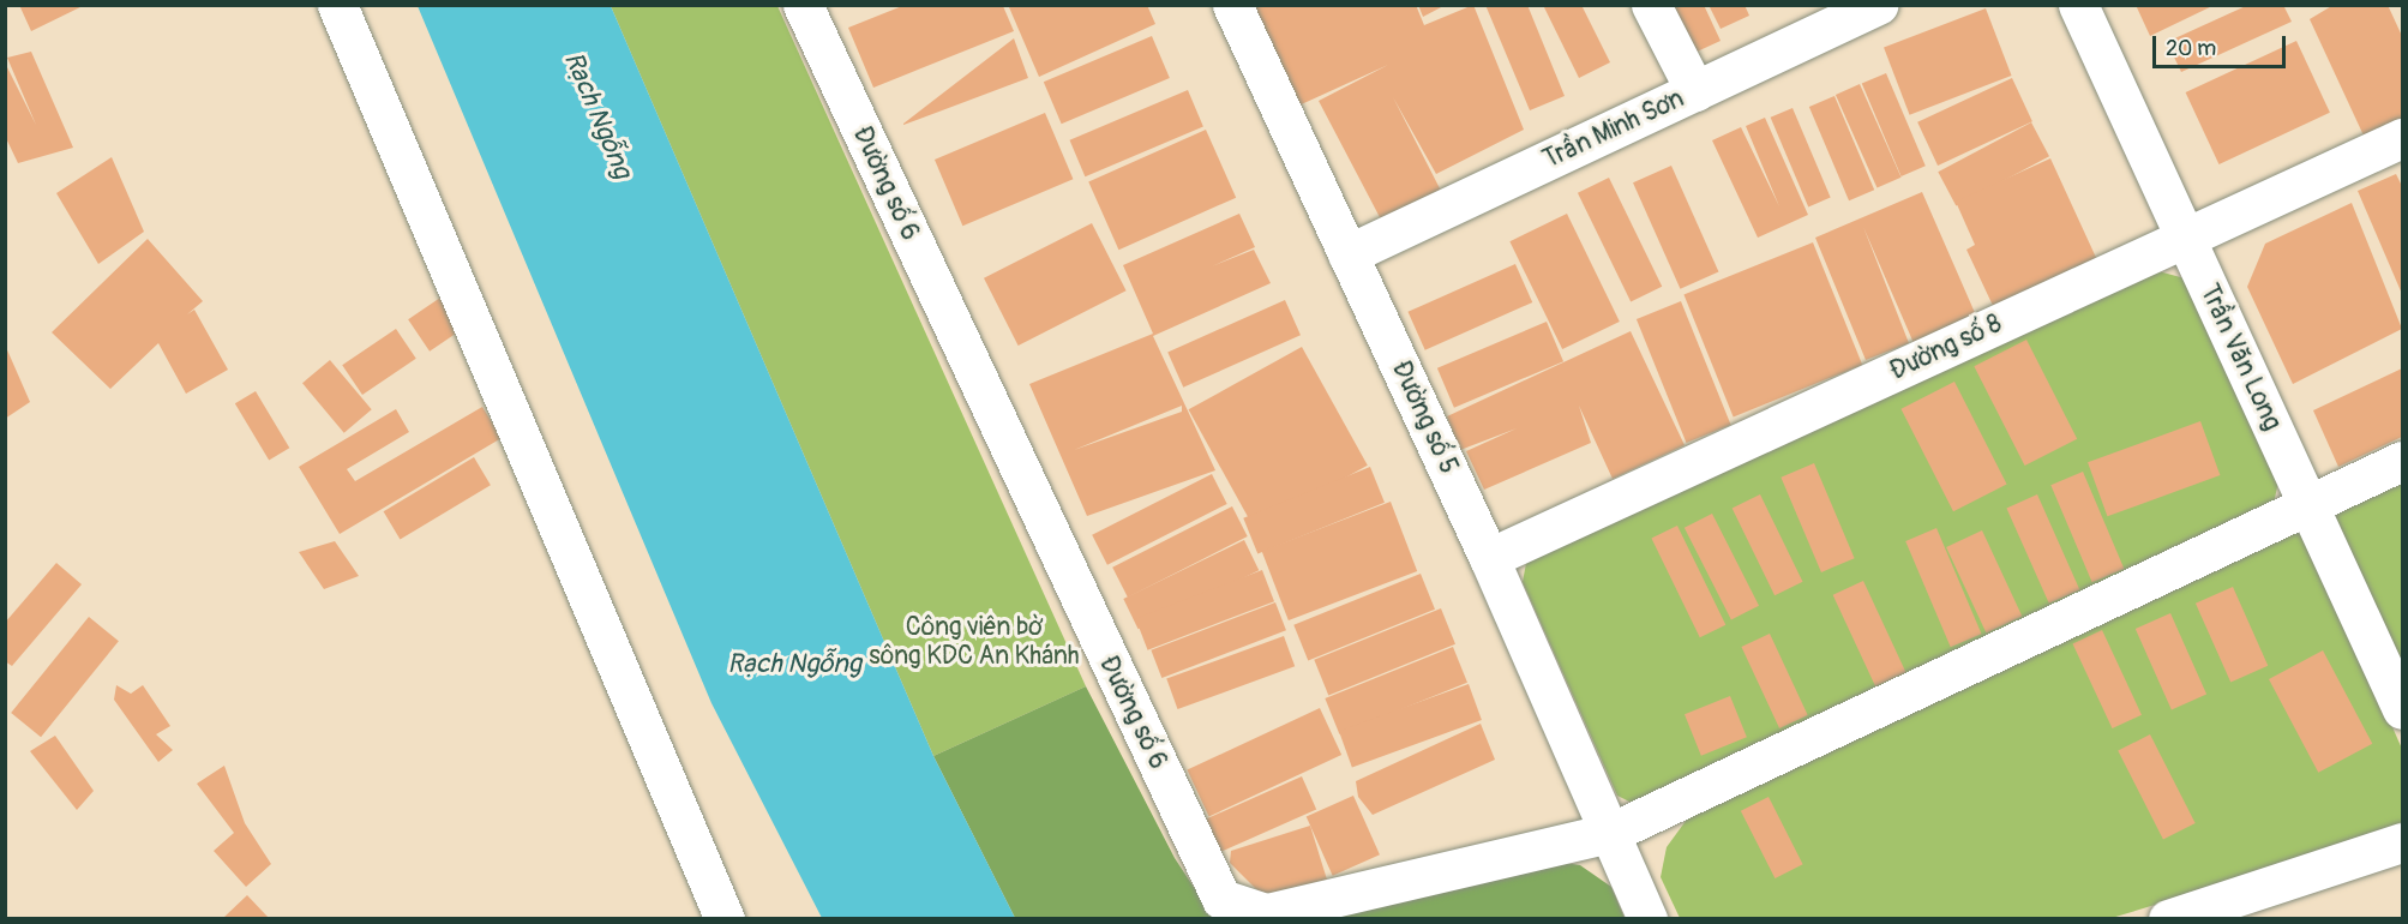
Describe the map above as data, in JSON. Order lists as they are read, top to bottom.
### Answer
{
  "streets": {
    "street": [
      "Trần Minh Sơn",
      "Đường số 6",
      "Đường số 8",
      "Trần Văn Long",
      "Đường số 5"
    ]
  },
  "crossings": [
    ["Trần Minh Sơn", "Đường số 5"],
    ["Đường số 6", "Trần Văn Long"],
    ["Đường số 6", "Đường số 5"],
    ["Đường số 8", "Trần Văn Long"],
    ["Đường số 8", "Đường số 5"]
  ],
  "water": ["Rạch Ngỗng"],
  "parks": ["Công viên bờ sông KDC An Khánh"],
  "scale_bar": "20 m"
}
